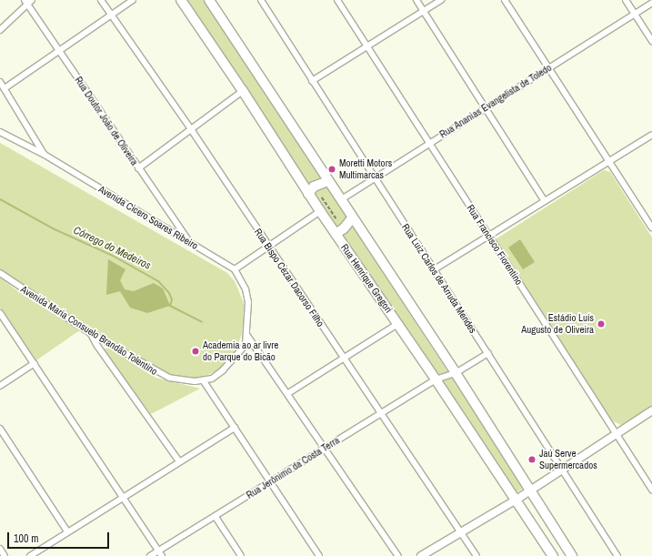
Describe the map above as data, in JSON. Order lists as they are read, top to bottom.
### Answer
{
  "streets": {
    "main road": ["Rua Henrique Gregori"],
    "street": [
      "Rua Ananias Evangelista de Toledo",
      "Rua Doutor João de Oliveira",
      "Avenida Cicero Soares Ribeiro",
      "Rua Francisco Fiorentino",
      "Rua Bispo Cézar Dacorso Filho",
      "Rua Luiz Carlos de Arruda Mendes",
      "Avenida Maria Consuelo Brandão Tolentino",
      "Rua Jerônimo da Costa Terra"
    ]
  },
  "crossings": [
    ["Rua Ananias Evangelista de Toledo", "Rua Francisco Fiorentino"],
    ["Rua Ananias Evangelista de Toledo", "Rua Henrique Gregori"],
    ["Rua Ananias Evangelista de Toledo", "Rua Luiz Carlos de Arruda Mendes"],
    ["Rua Doutor João de Oliveira", "Avenida Cicero Soares Ribeiro"],
    ["Rua Bispo Cézar Dacorso Filho", "Rua Jerônimo da Costa Terra"],
    ["Rua Henrique Gregori", "Rua Jerônimo da Costa Terra"],
    ["Rua Luiz Carlos de Arruda Mendes", "Rua Jerônimo da Costa Terra"]
  ],
  "water": ["Córrego do Medeiros"],
  "places": [
    "Moretti Motors Multimarcas",
    "Estádio Luís Augusto de Oliveira",
    "Academia ao ar livre do Parque do Bicão",
    "Jaú Serve Supermercados"
  ],
  "scale_bar": "100 m"
}
